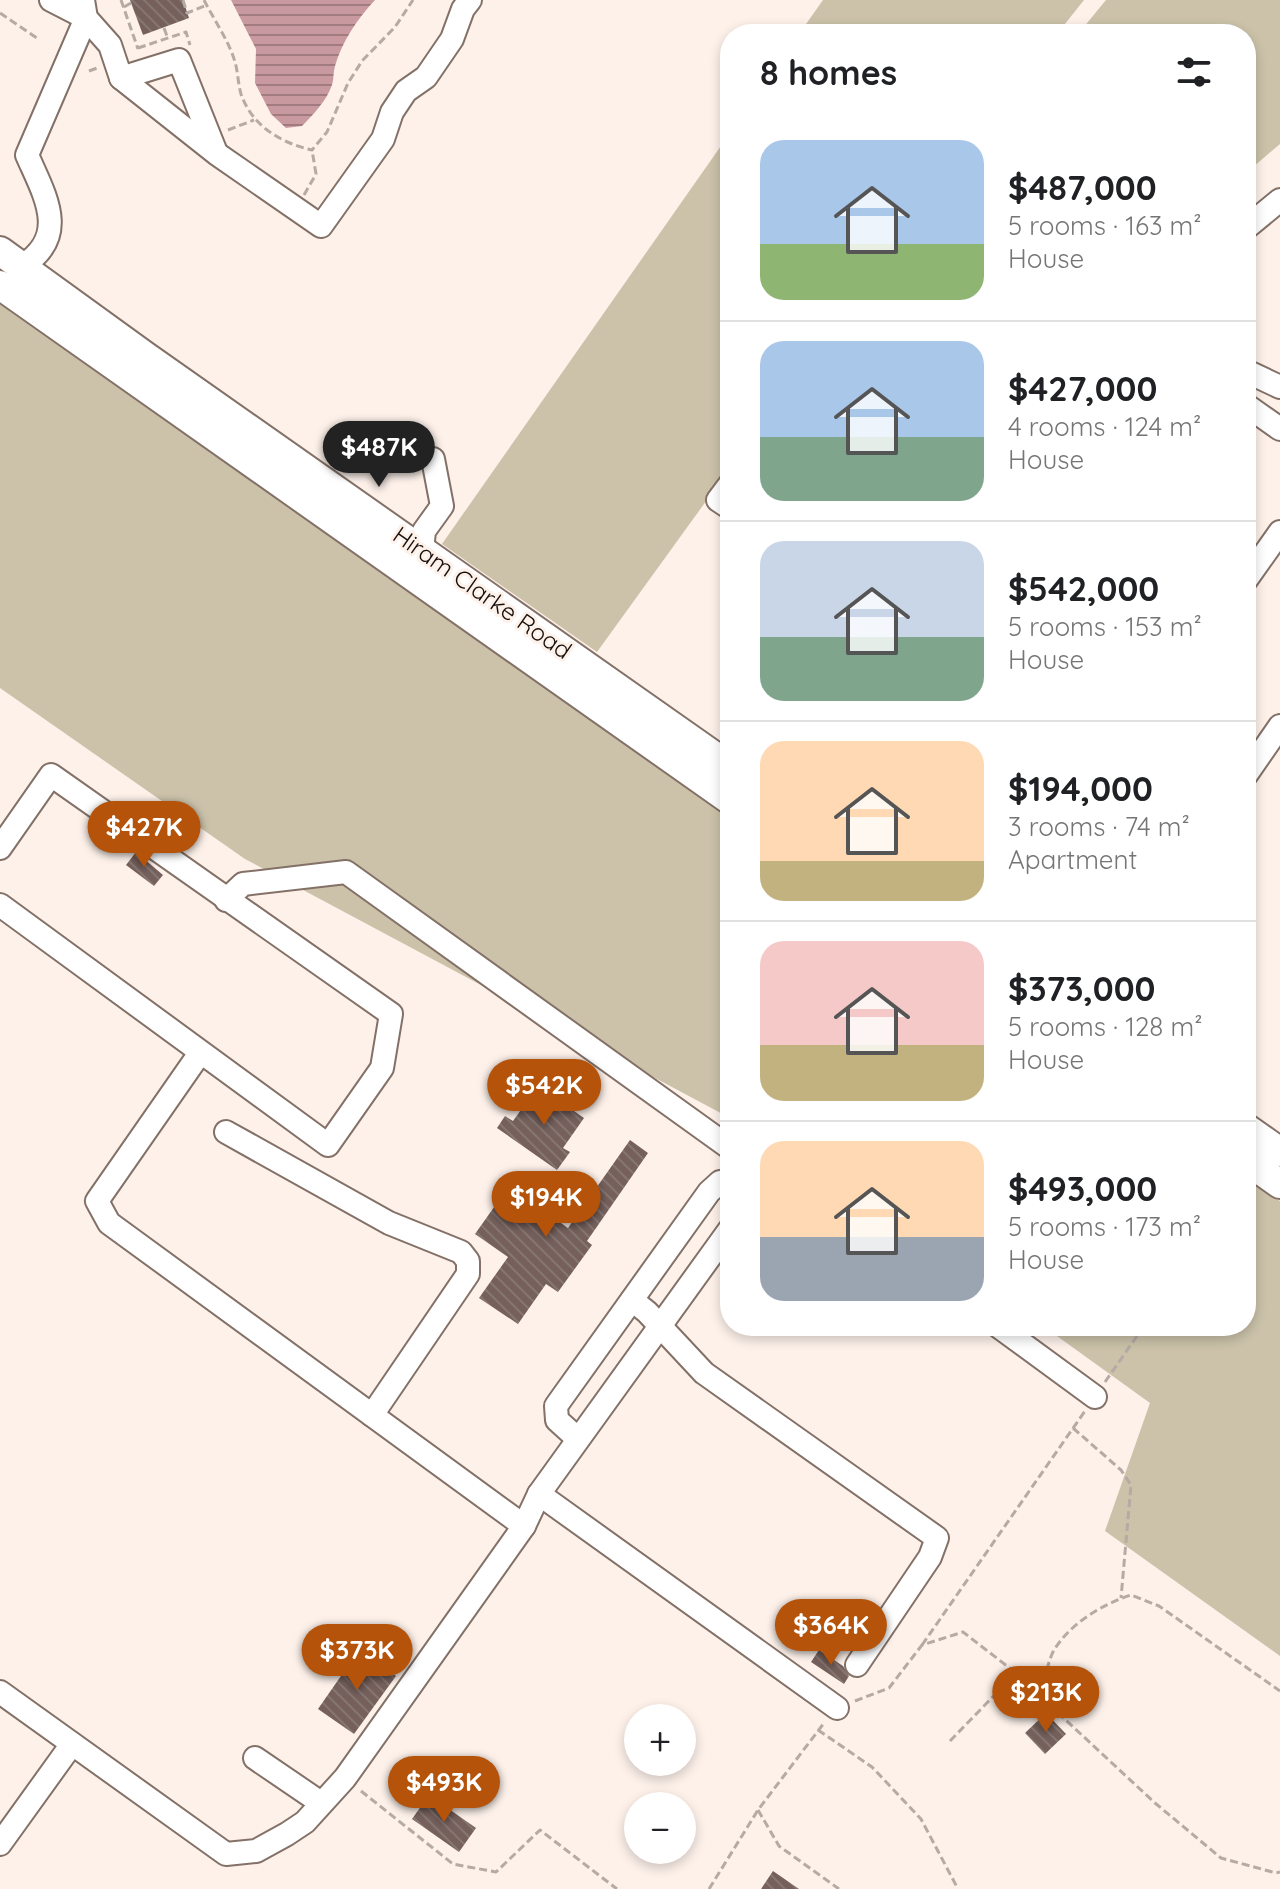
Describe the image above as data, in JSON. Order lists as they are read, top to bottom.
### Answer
{
  "streets": {
    "main road": ["Hiram Clarke Road"]
  },
  "page": {
    "heading": "8 homes",
    "list": [
      {
        "name": "$487,000",
        "note": "5 rooms · 163 m² · House"
      },
      {
        "name": "$427,000",
        "note": "4 rooms · 124 m² · House"
      },
      {
        "name": "$542,000",
        "note": "5 rooms · 153 m² · House"
      },
      {
        "name": "$194,000",
        "note": "3 rooms · 74 m² · Apartment"
      },
      {
        "name": "$373,000",
        "note": "5 rooms · 128 m² · House"
      },
      {
        "name": "$493,000",
        "note": "5 rooms · 173 m² · House"
      }
    ],
    "price": [
      "$487K",
      "$427K",
      "$542K",
      "$194K",
      "$364K",
      "$373K",
      "$213K",
      "$493K"
    ],
    "map_buttons": ["+", "−"]
  }
}
